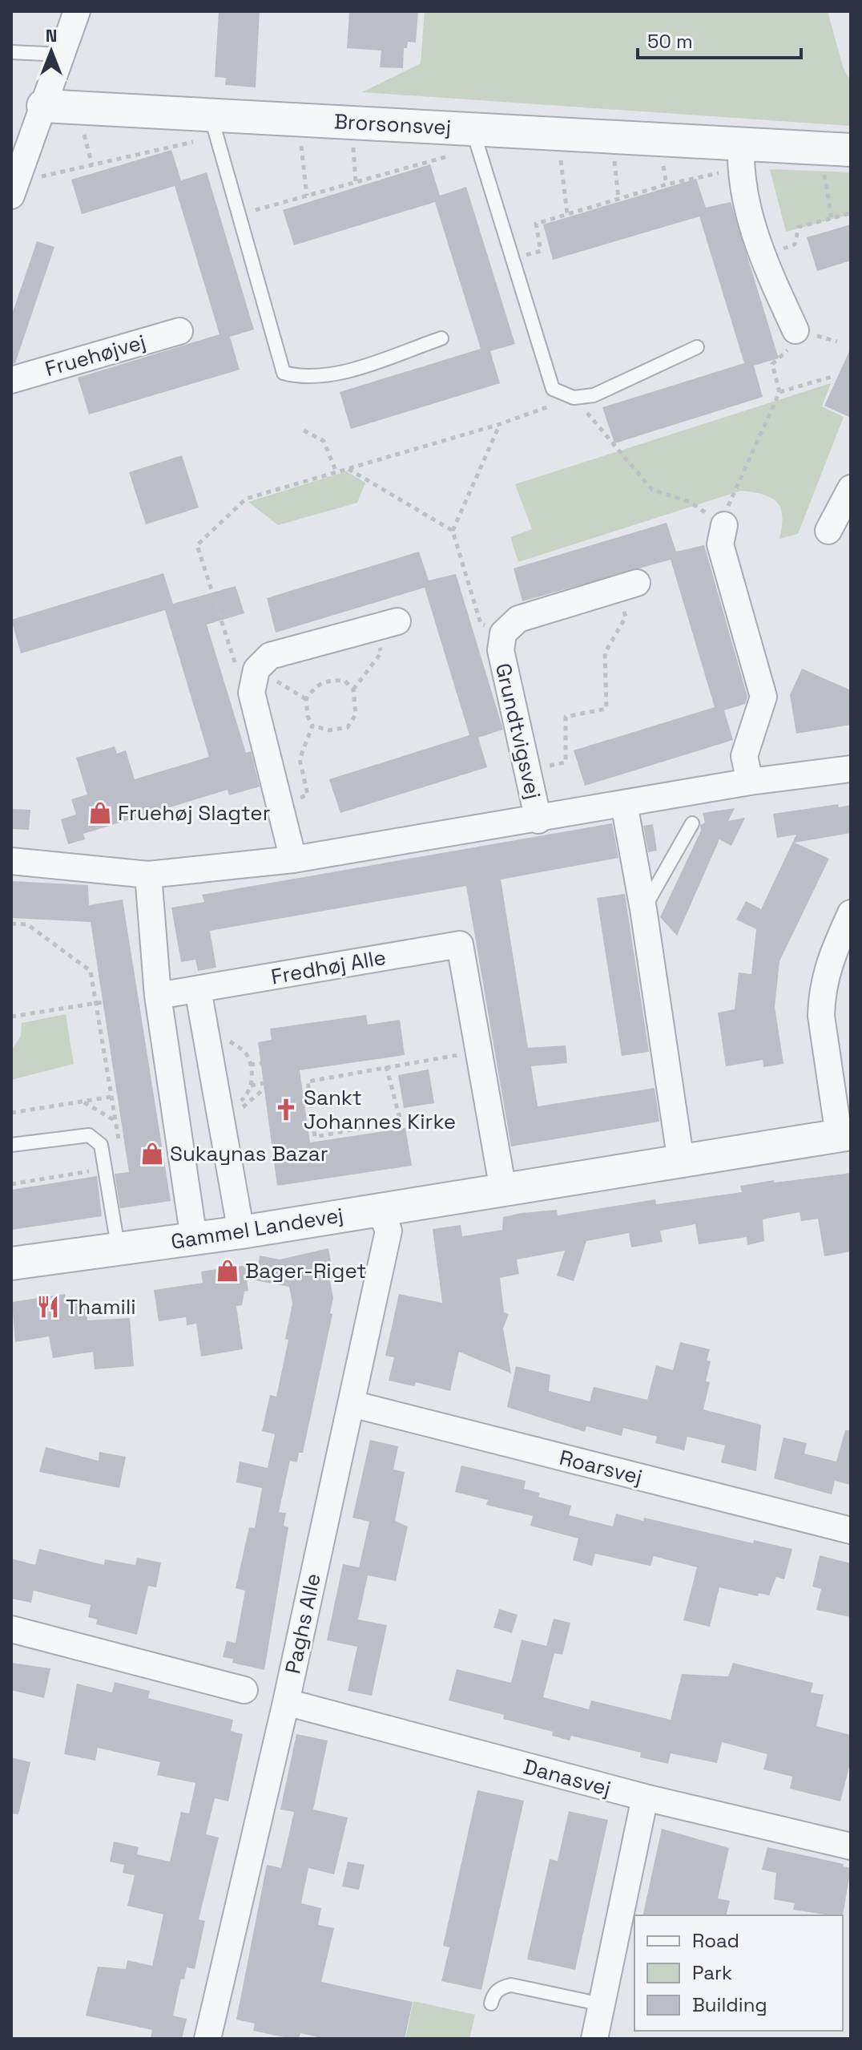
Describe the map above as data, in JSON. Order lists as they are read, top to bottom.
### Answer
{
  "streets": {
    "street": [
      "Brorsonsvej",
      "Fruehøjvej",
      "Grundtvigsvej",
      "Fredhøj Alle",
      "Gammel Landevej",
      "Roarsvej",
      "Paghs Alle",
      "Danasvej"
    ]
  },
  "crossings": [
    ["Gammel Landevej", "Paghs Alle"],
    ["Roarsvej", "Paghs Alle"],
    ["Paghs Alle", "Danasvej"]
  ],
  "places": {
    "shop": ["Fruehøj Slagter", "Sukaynas Bazar", "Bager-Riget"],
    "church": ["Sankt Johannes Kirke"],
    "restaurant": ["Thamili"]
  },
  "legend": ["Road", "Park", "Building"],
  "scale_bar": "50 m",
  "north": "top"
}
